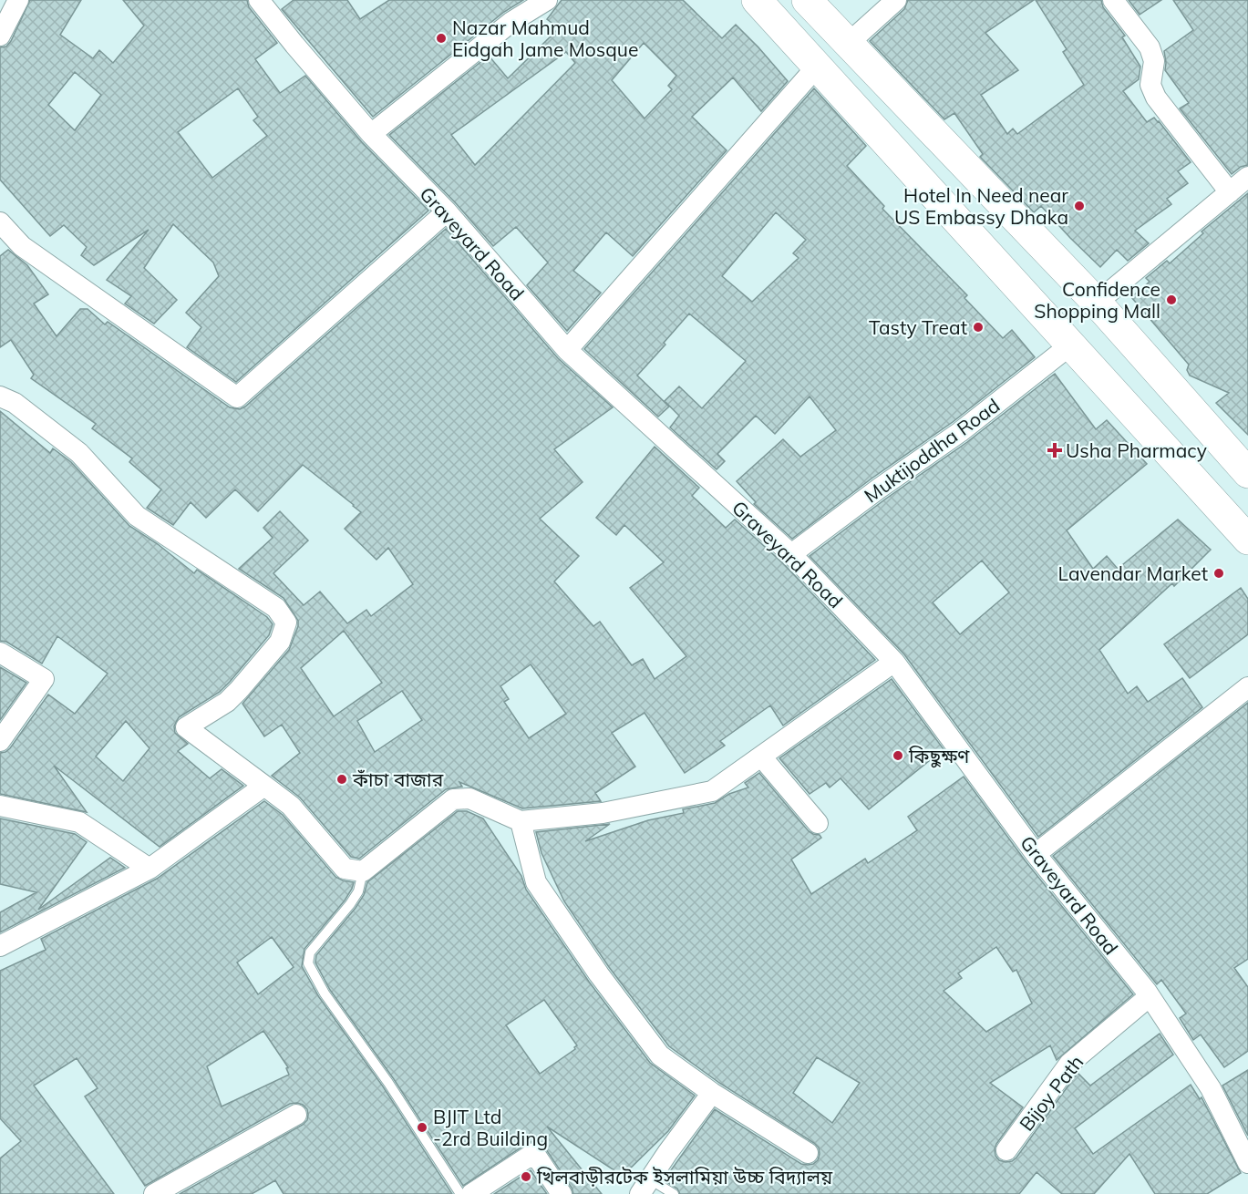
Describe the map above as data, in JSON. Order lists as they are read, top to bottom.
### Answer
{
  "streets": {
    "street": ["Graveyard Road", "Muktijoddha Road", "Bijoy Path"]
  },
  "crossings": [
    ["Graveyard Road", "Muktijoddha Road"],
    ["Graveyard Road", "Bijoy Path"]
  ],
  "places": {
    "other": [
      "Nazar Mahmud Eidgah Jame Mosque",
      "Hotel In Need near US Embassy Dhaka",
      "Confidence Shopping Mall",
      "Tasty Treat",
      "Lavendar Market",
      "কিছুক্ষণ",
      "কাঁচা বাজার",
      "BJIT Ltd -2rd Building",
      "খিলবাড়ীরটেক ইসলামিয়া উচ্চ বিদ্যালয়"
    ],
    "health": ["Usha Pharmacy"]
  }
}
